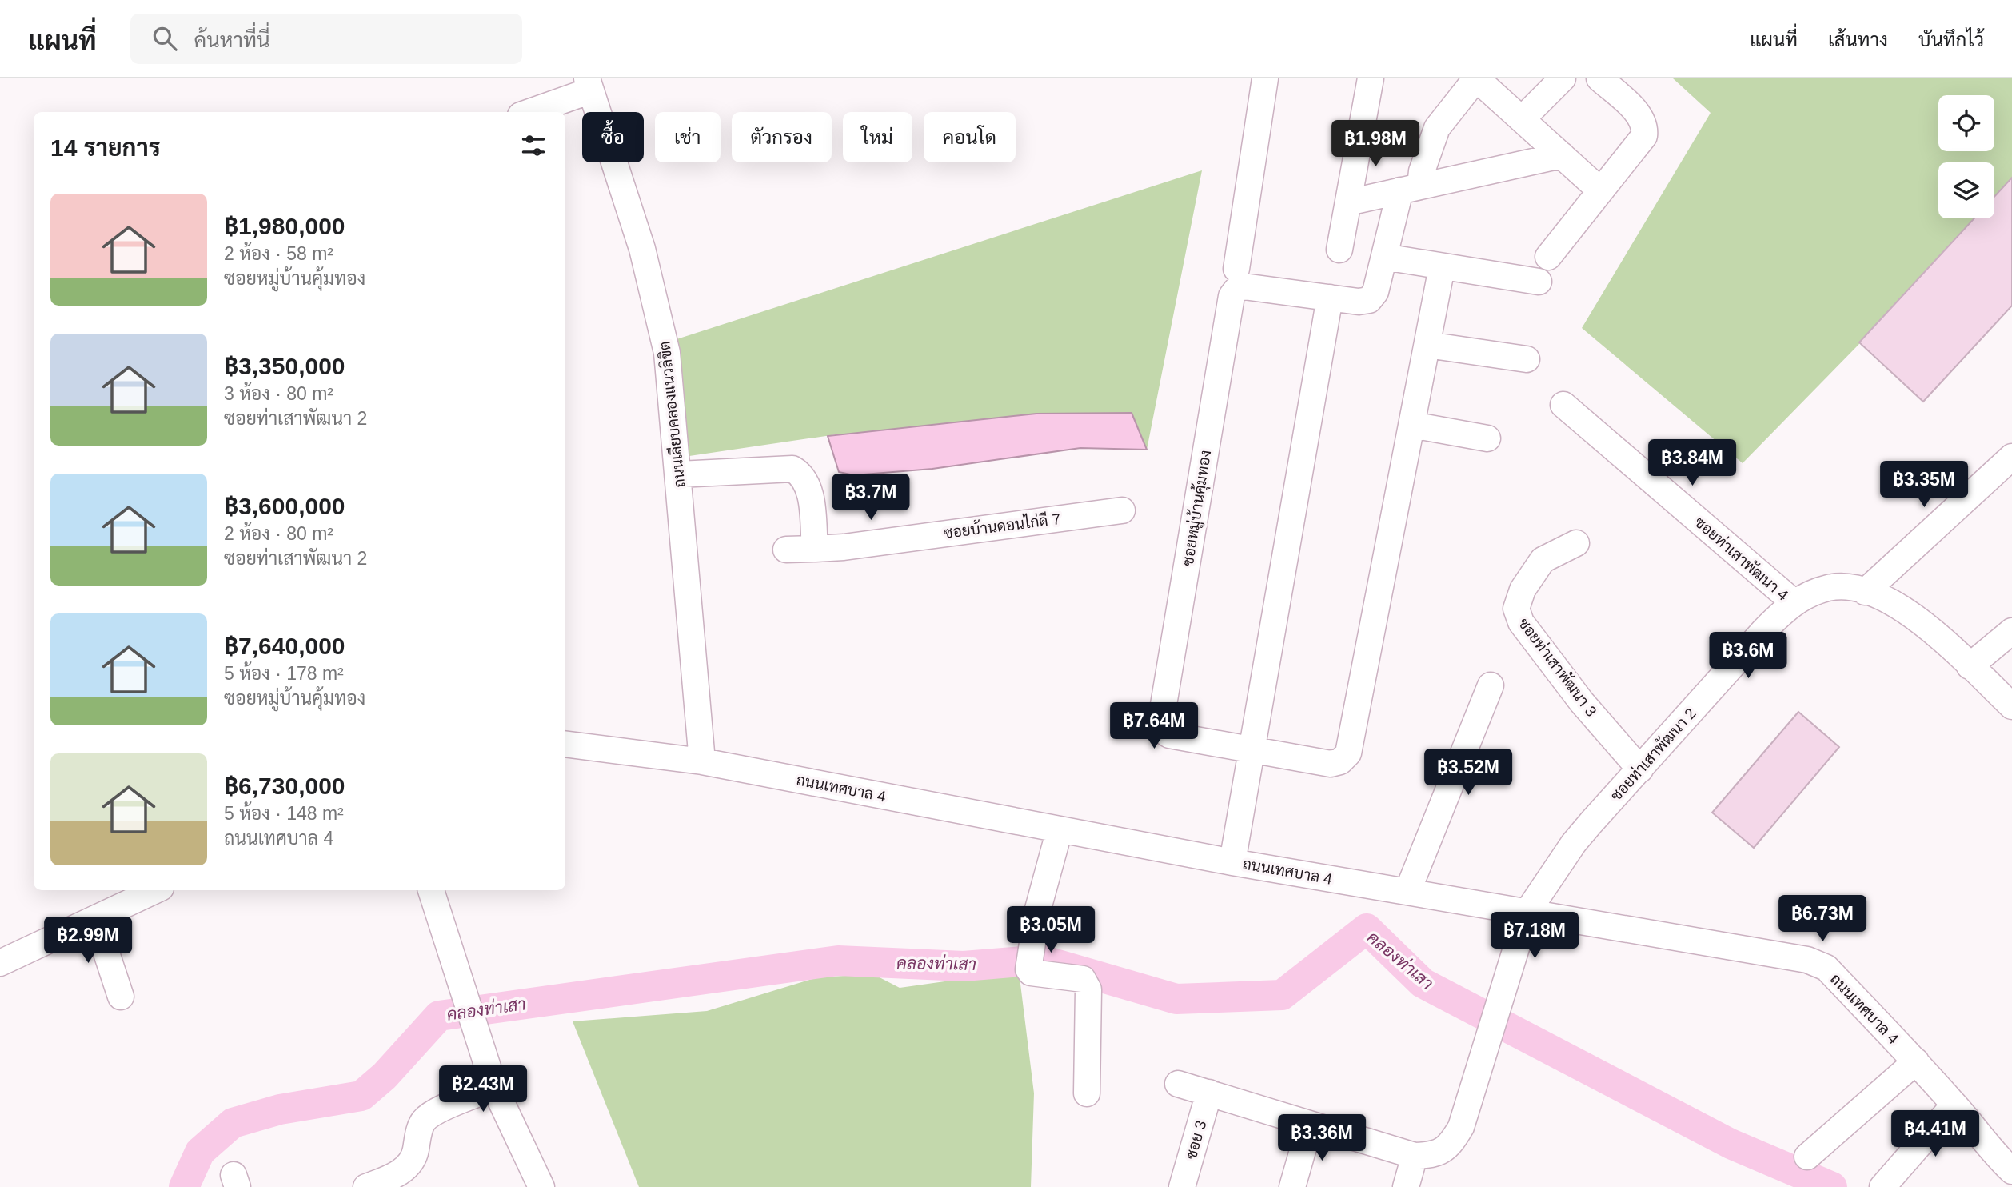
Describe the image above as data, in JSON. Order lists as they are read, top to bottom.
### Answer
{
  "streets": {
    "street": [
      "ถนนเลียบคลองแนวลิขิต",
      "ซอยหมู่บ้านคุ้มทอง",
      "ซอยบ้านดอนไก่ดี 7",
      "ซอยท่าเสาพัฒนา 4",
      "ซอยท่าเสาพัฒนา 3",
      "ซอยท่าเสาพัฒนา 2",
      "ถนนเทศบาล 4",
      "ซอย 3"
    ]
  },
  "crossings": [
    ["ถนนเลียบคลองแนวลิขิต", "ถนนเทศบาล 4"],
    ["ซอยท่าเสาพัฒนา 4", "ซอยท่าเสาพัฒนา 2"],
    ["ซอยท่าเสาพัฒนา 3", "ซอยท่าเสาพัฒนา 2"],
    ["ซอยท่าเสาพัฒนา 2", "ถนนเทศบาล 4"]
  ],
  "water": ["คลองท่าเสา"],
  "page": {
    "header": "แผนที่",
    "search": "ค้นหาที่นี่",
    "nav": ["แผนที่", "เส้นทาง", "บันทึกไว้"],
    "chip": [
      "ซื้อ",
      "เช่า",
      "ตัวกรอง",
      "ใหม่",
      "คอนโด"
    ],
    "heading": "14 รายการ",
    "price": [
      "฿1.98M",
      "฿3.84M",
      "฿3.35M",
      "฿3.7M",
      "฿3.6M",
      "฿7.64M",
      "฿3.52M",
      "฿6.73M",
      "฿3.05M",
      "฿7.18M",
      "฿2.99M",
      "฿2.43M",
      "฿4.41M",
      "฿3.36M"
    ],
    "list": [
      {
        "name": "฿1,980,000",
        "note": "2 ห้อง · 58 m² · ซอยหมู่บ้านคุ้มทอง"
      },
      {
        "name": "฿3,350,000",
        "note": "3 ห้อง · 80 m² · ซอยท่าเสาพัฒนา 2"
      },
      {
        "name": "฿3,600,000",
        "note": "2 ห้อง · 80 m² · ซอยท่าเสาพัฒนา 2"
      },
      {
        "name": "฿7,640,000",
        "note": "5 ห้อง · 178 m² · ซอยหมู่บ้านคุ้มทอง"
      },
      {
        "name": "฿6,730,000",
        "note": "5 ห้อง · 148 m² · ถนนเทศบาล 4"
      }
    ]
  }
}
